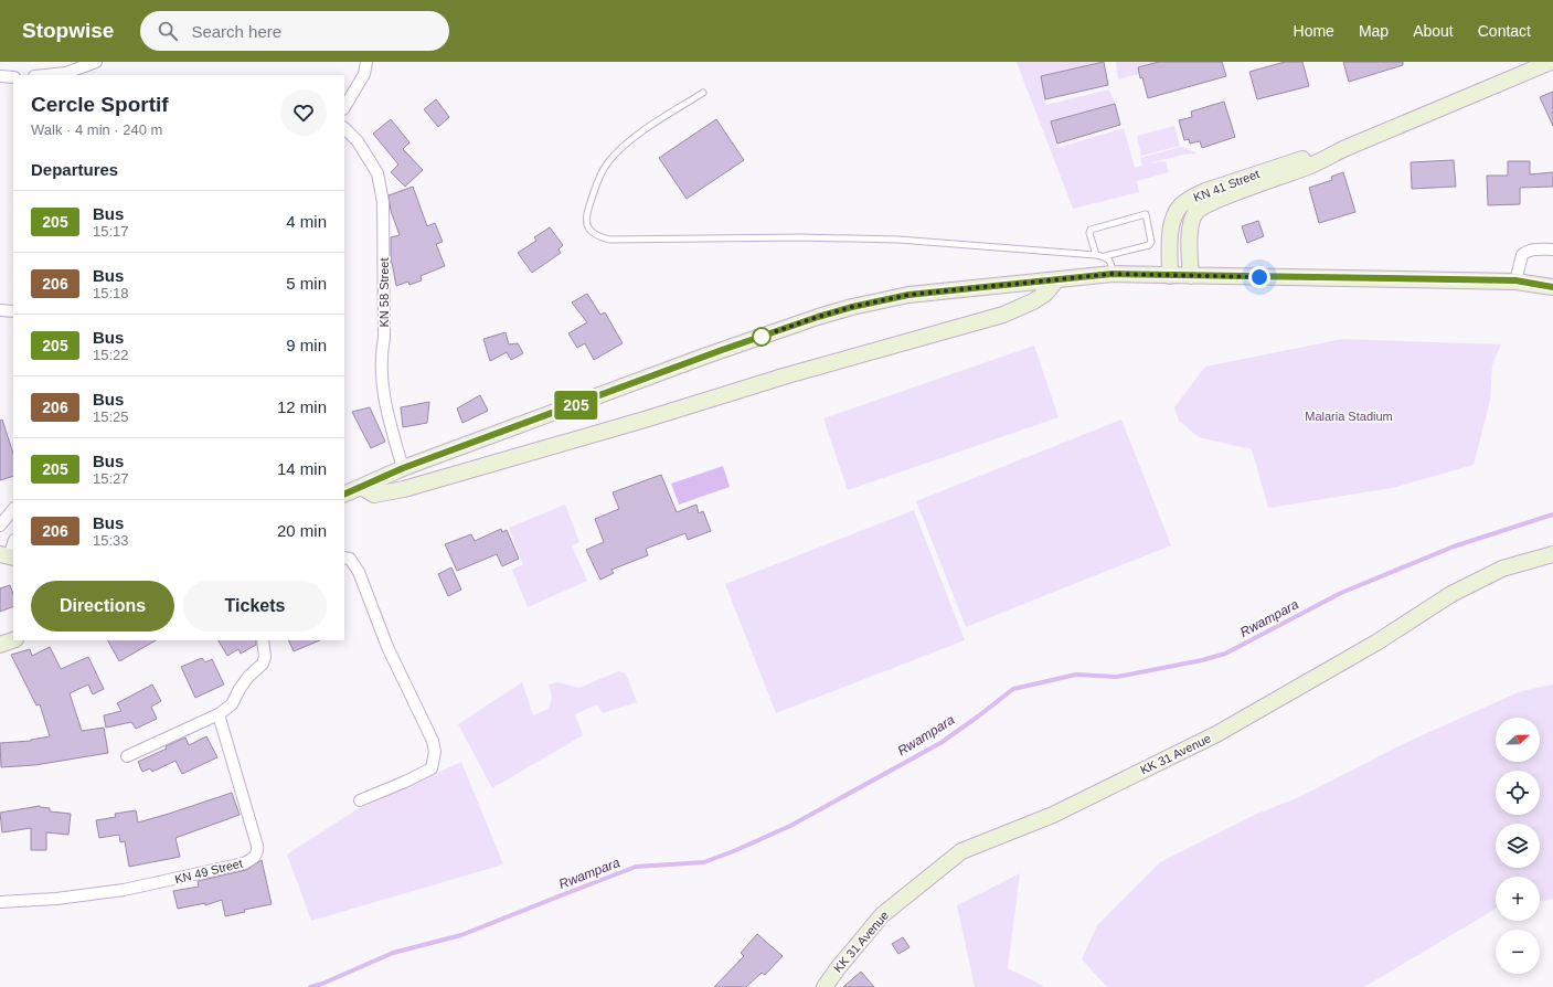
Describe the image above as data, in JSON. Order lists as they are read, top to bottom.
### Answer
{
  "streets": {
    "main road": ["KN 41 Street", "KK 31 Avenue"],
    "street": ["KN 58 Street", "KN 49 Street"]
  },
  "water": ["Rwampara"],
  "parks": ["Malaria Stadium"],
  "lines": ["bus line 205"],
  "north": "right",
  "page": {
    "header": "Stopwise",
    "search": "Search here",
    "nav": [
      "Home",
      "Map",
      "About",
      "Contact"
    ],
    "on_map": "205",
    "heading": [
      ["Cercle Sportif", "Walk · 4 min · 240 m"],
      "Departures"
    ],
    "list": [
      {
        "mark": "205",
        "name": "Bus",
        "note": "15:17",
        "value": "4 min"
      },
      {
        "mark": "206",
        "name": "Bus",
        "note": "15:18",
        "value": "5 min"
      },
      {
        "mark": "205",
        "name": "Bus",
        "note": "15:22",
        "value": "9 min"
      },
      {
        "mark": "206",
        "name": "Bus",
        "note": "15:25",
        "value": "12 min"
      },
      {
        "mark": "205",
        "name": "Bus",
        "note": "15:27",
        "value": "14 min"
      },
      {
        "mark": "206",
        "name": "Bus",
        "note": "15:33",
        "value": "20 min"
      }
    ],
    "buttons": ["Directions", "Tickets"],
    "map_buttons": ["+", "−"]
  }
}
